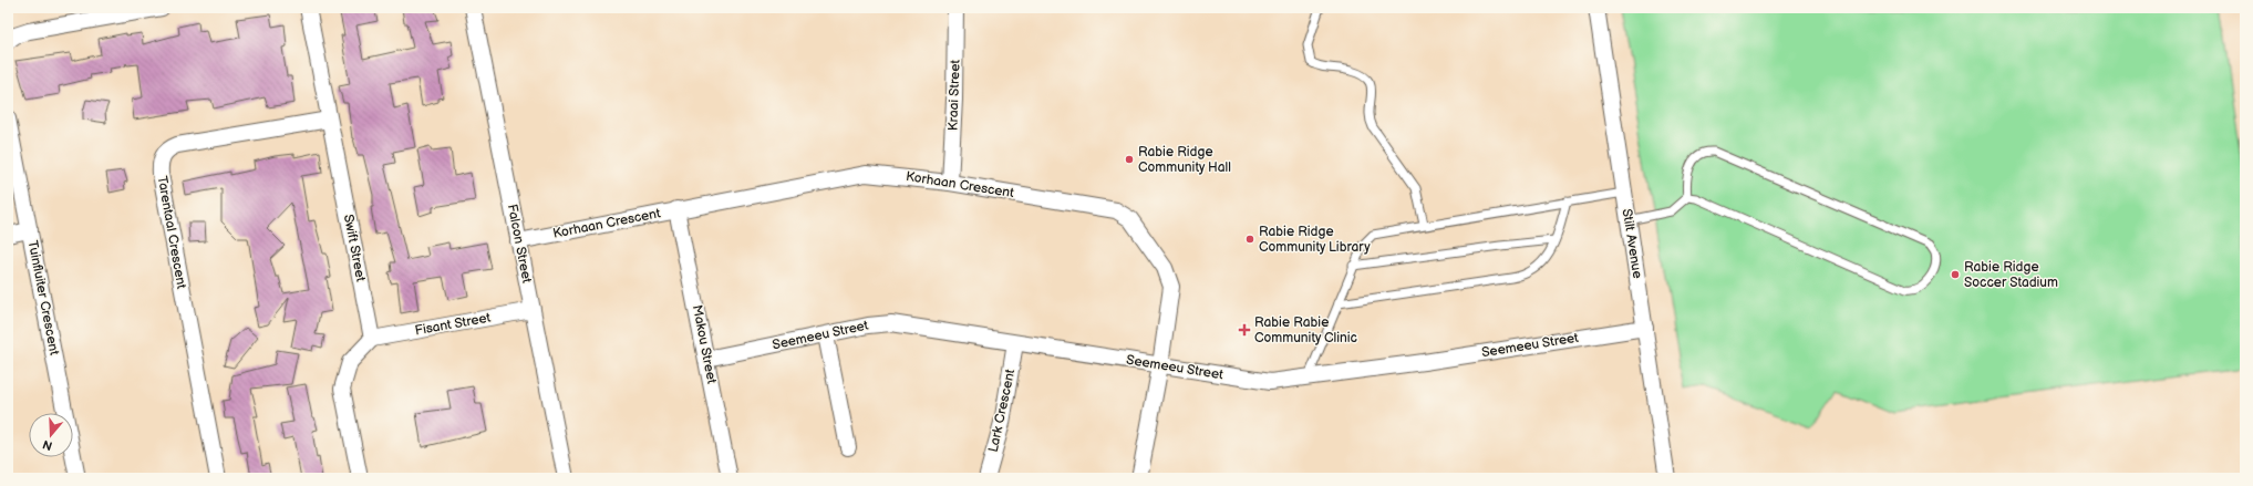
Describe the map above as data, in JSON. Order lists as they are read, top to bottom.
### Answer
{
  "streets": {
    "street": [
      "Kraai Street",
      "Korhaan Crescent",
      "Tarentaal Crescent",
      "Falcon Street",
      "Stilt Avenue",
      "Swift Street",
      "Tuinfluiter Crescent",
      "Fisant Street",
      "Seemeeu Street",
      "Makou Street",
      "Lark Crescent"
    ]
  },
  "crossings": [
    ["Kraai Street", "Korhaan Crescent"],
    ["Korhaan Crescent", "Falcon Street"],
    ["Korhaan Crescent", "Seemeeu Street"],
    ["Korhaan Crescent", "Makou Street"],
    ["Tarentaal Crescent", "Swift Street"],
    ["Falcon Street", "Fisant Street"],
    ["Stilt Avenue", "Seemeeu Street"],
    ["Swift Street", "Fisant Street"],
    ["Seemeeu Street", "Makou Street"],
    ["Seemeeu Street", "Lark Crescent"]
  ],
  "places": {
    "other": ["Rabie Ridge Community Hall", "Rabie Ridge Community Library", "Rabie Ridge Soccer Stadium"],
    "health": ["Rabie Rabie Community Clinic"]
  },
  "north": "bottom"
}
